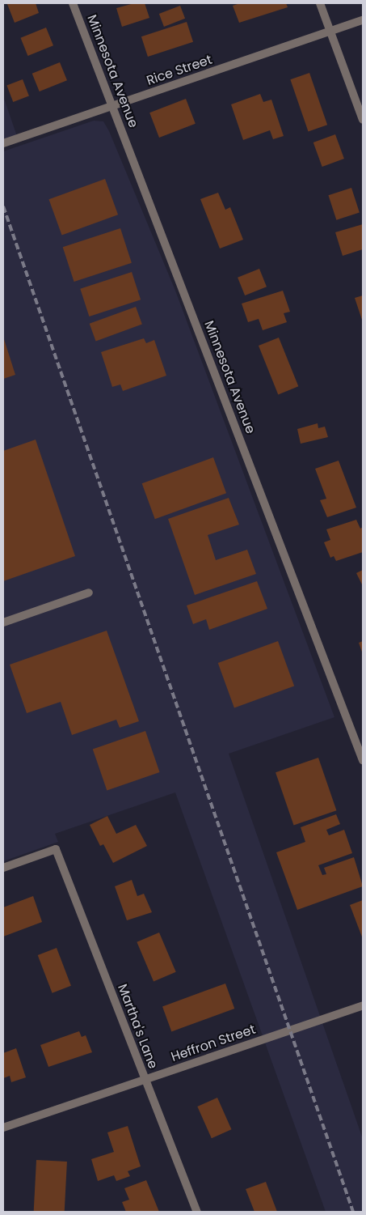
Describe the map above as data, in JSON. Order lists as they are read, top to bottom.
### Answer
{
  "streets": {
    "street": [
      "Rice Street",
      "Minnesota Avenue",
      "Martha's Lane",
      "Heffron Street"
    ]
  },
  "crossings": [
    ["Rice Street", "Minnesota Avenue"],
    ["Martha's Lane", "Heffron Street"]
  ]
}
